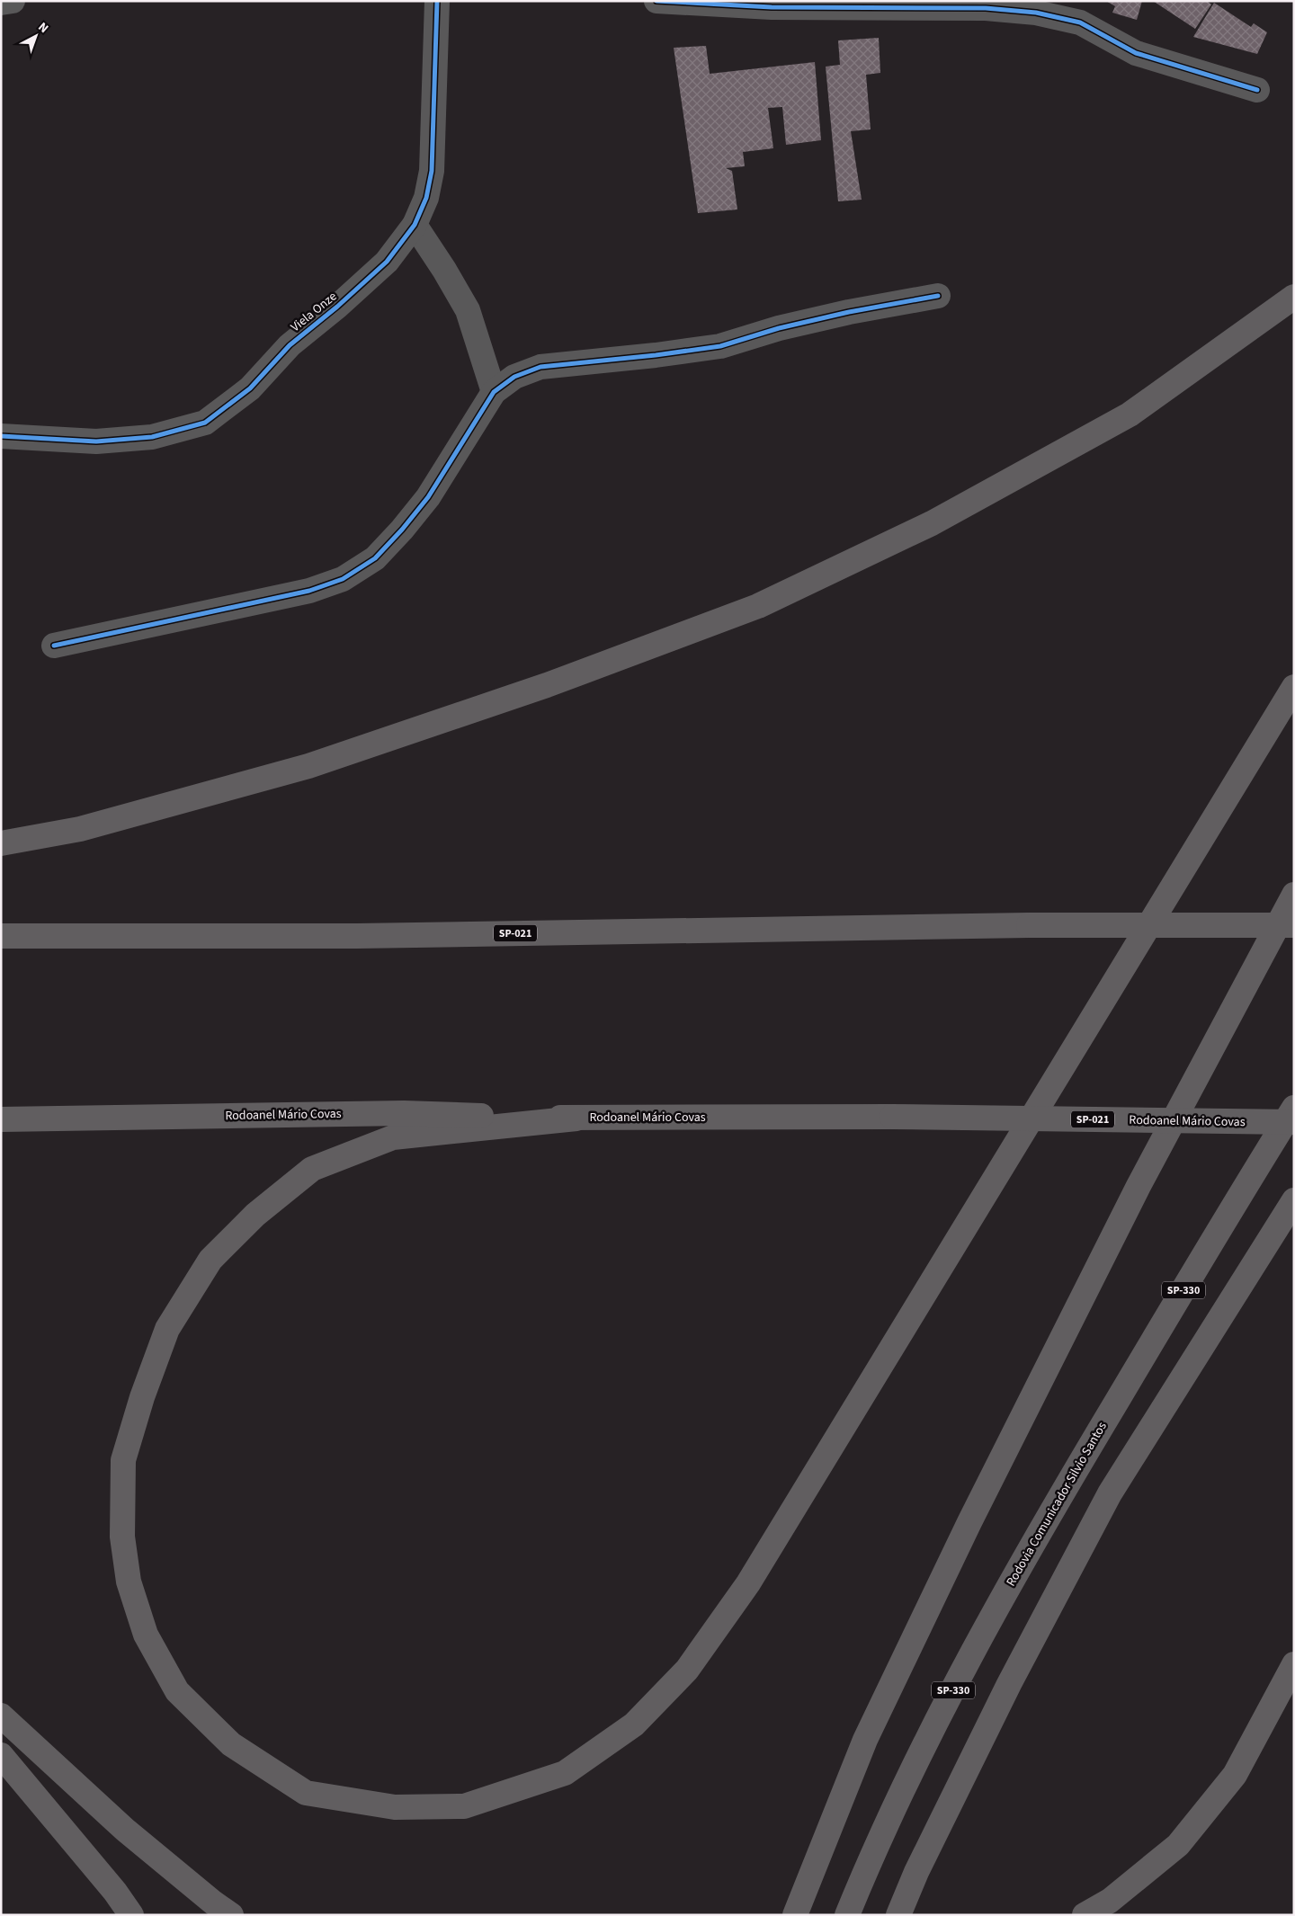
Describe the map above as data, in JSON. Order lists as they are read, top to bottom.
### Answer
{
  "streets": {
    "highway": [
      "SP-021",
      "Rodoanel Mário Covas",
      "SP-330",
      "Rodovia Comunicador Silvio Santos"
    ],
    "street": ["Viela Onze"]
  },
  "north": "top right"
}
